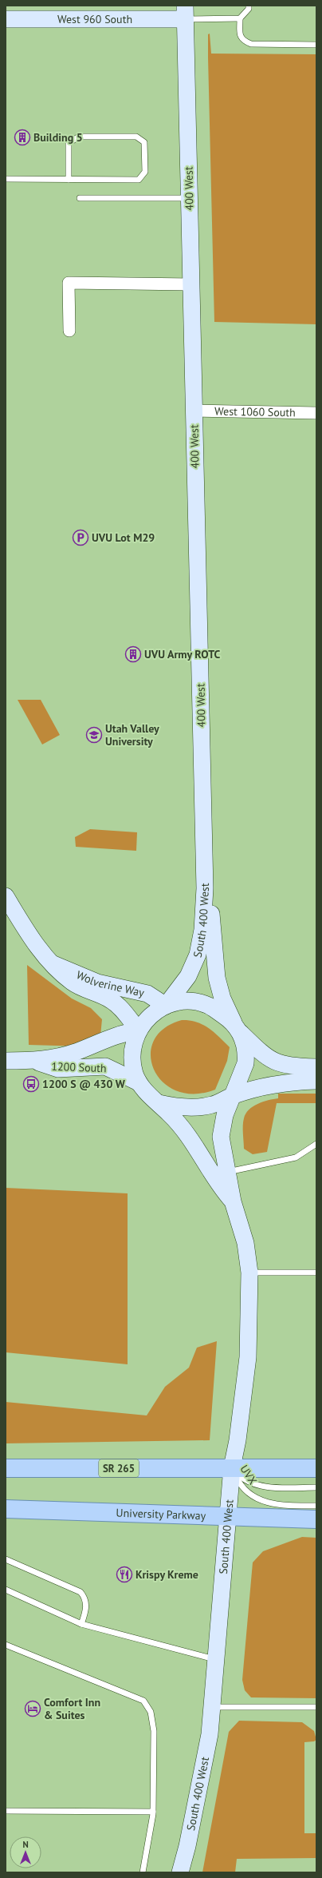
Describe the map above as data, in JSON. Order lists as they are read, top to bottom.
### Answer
{
  "streets": {
    "main road": [
      "West 960 South",
      "400 West",
      "South 400 West",
      "Wolverine Way",
      "1200 South",
      "SR 265",
      "University Parkway"
    ],
    "street": ["West 1060 South"],
    "lane": ["UVX"]
  },
  "crossings": [
    ["West 960 South", "400 West"],
    ["400 West", "West 1060 South"],
    ["400 West", "South 400 West"],
    ["South 400 West", "Wolverine Way"],
    ["South 400 West", "1200 South"],
    ["South 400 West", "SR 265"],
    ["South 400 West", "UVX"],
    ["South 400 West", "University Parkway"],
    ["Wolverine Way", "1200 South"],
    ["SR 265", "UVX"]
  ],
  "places": {
    "building": ["Building 5", "UVU Army ROTC"],
    "parking": ["UVU Lot M29"],
    "school or university": ["Utah Valley University"],
    "bus stop": ["1200 S @ 430 W"],
    "restaurant": ["Krispy Kreme"],
    "hotel": ["Comfort Inn & Suites"]
  },
  "north": "top"
}
